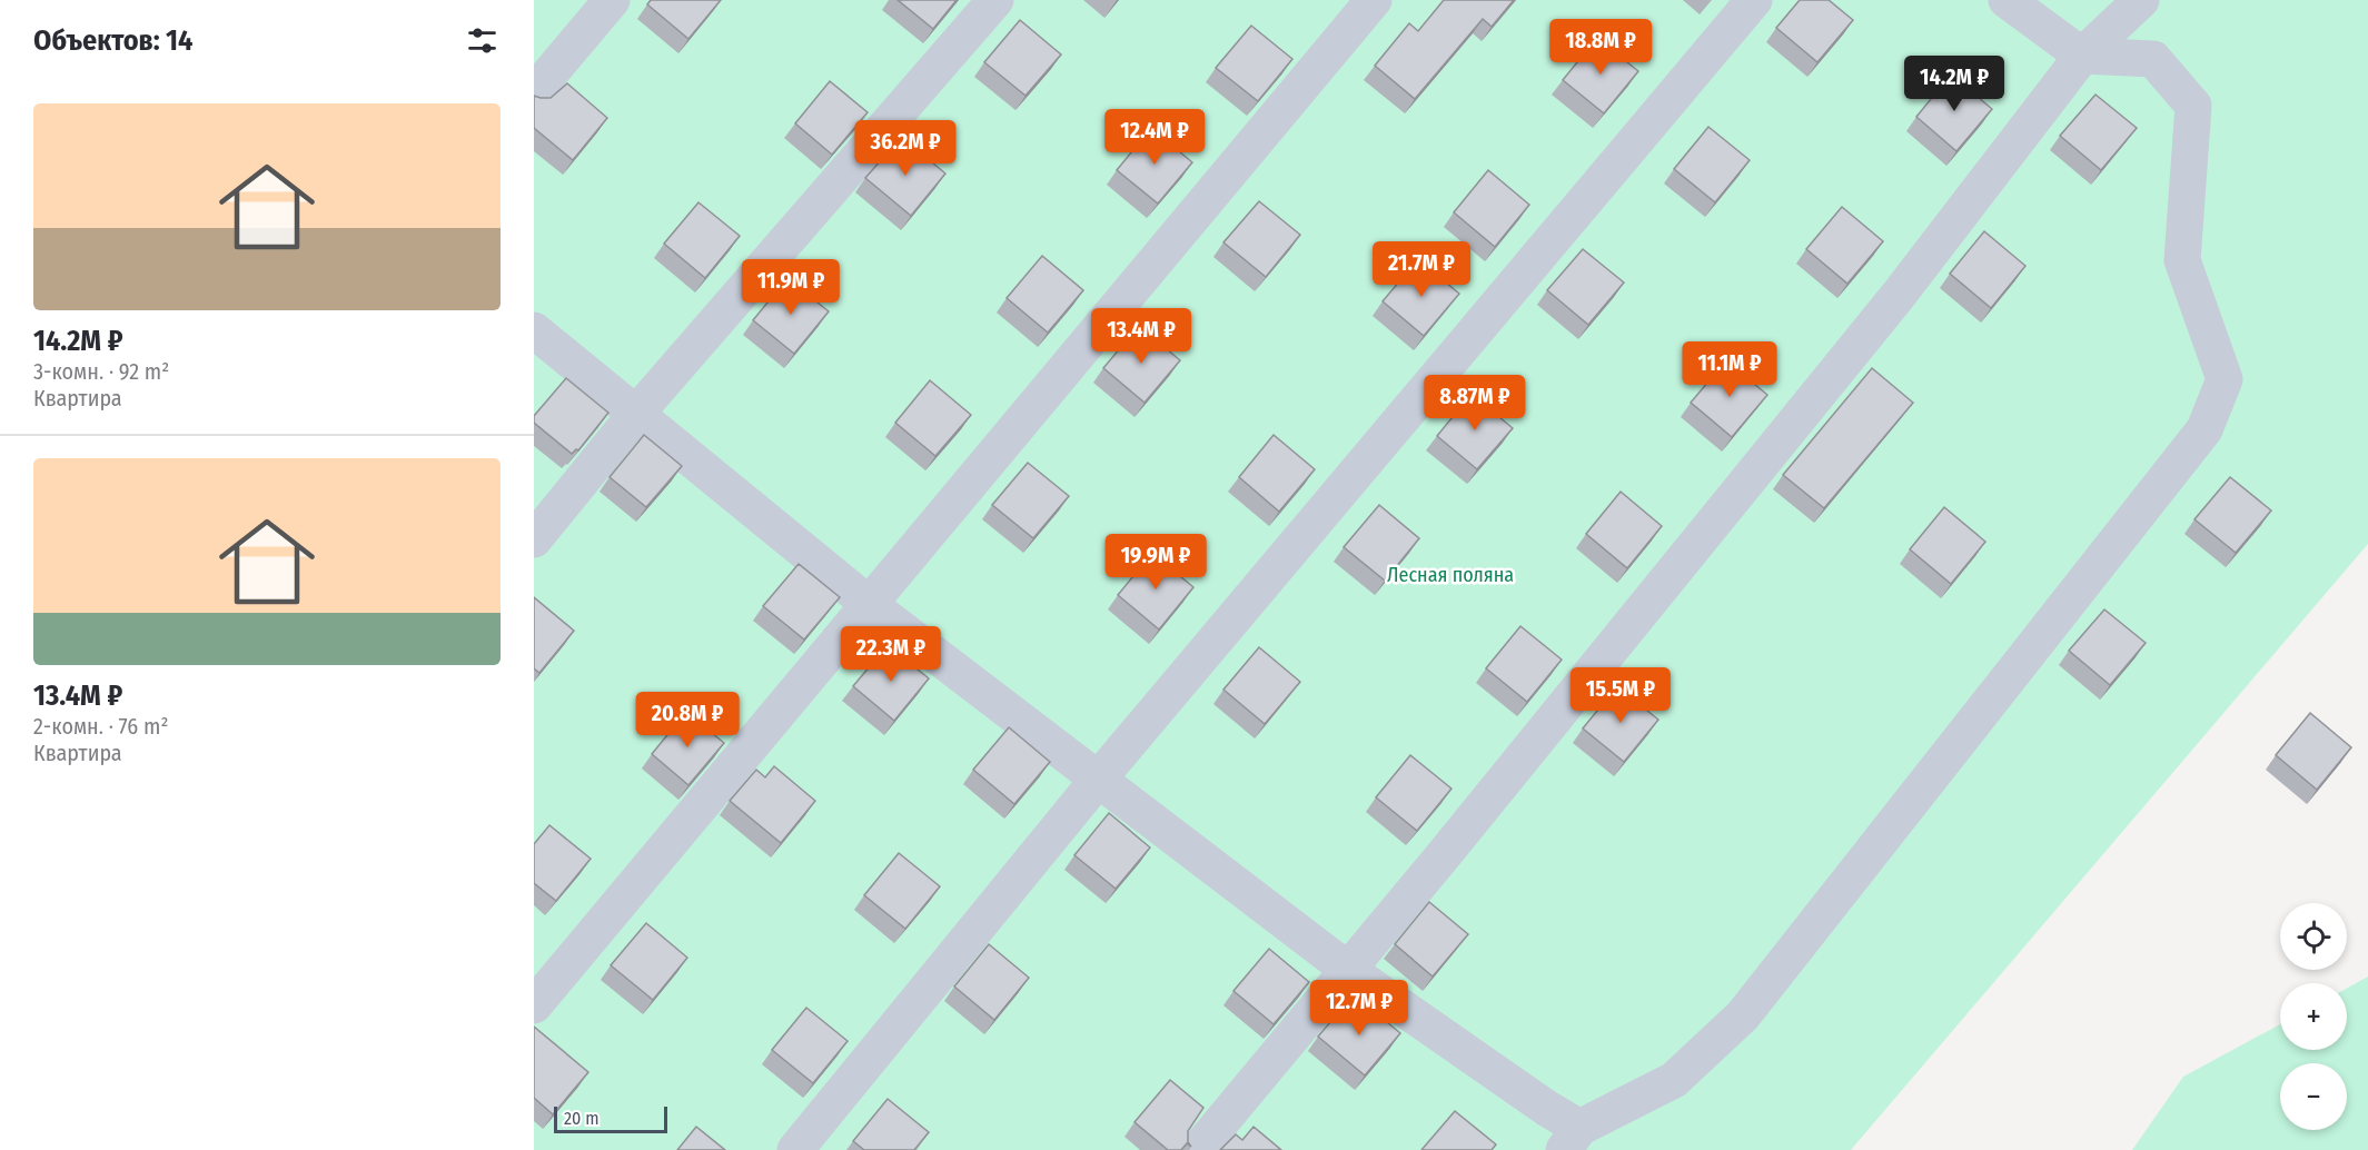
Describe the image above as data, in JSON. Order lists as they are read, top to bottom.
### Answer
{
  "parks": ["Лесная поляна"],
  "scale_bar": "20 m",
  "page": {
    "heading": "Объектов: 14",
    "price": [
      "18.8M ₽",
      "14.2M ₽",
      "12.4M ₽",
      "36.2M ₽",
      "21.7M ₽",
      "11.9M ₽",
      "13.4M ₽",
      "11.1M ₽",
      "8.87M ₽",
      "19.9M ₽",
      "22.3M ₽",
      "15.5M ₽",
      "20.8M ₽",
      "12.7M ₽"
    ],
    "list": [
      {
        "name": "14.2M ₽",
        "note": "3-комн. · 92 m² · Квартира"
      },
      {
        "name": "13.4M ₽",
        "note": "2-комн. · 76 m² · Квартира"
      }
    ],
    "map_buttons": ["+", "−"],
    "scale": "20 m"
  }
}
